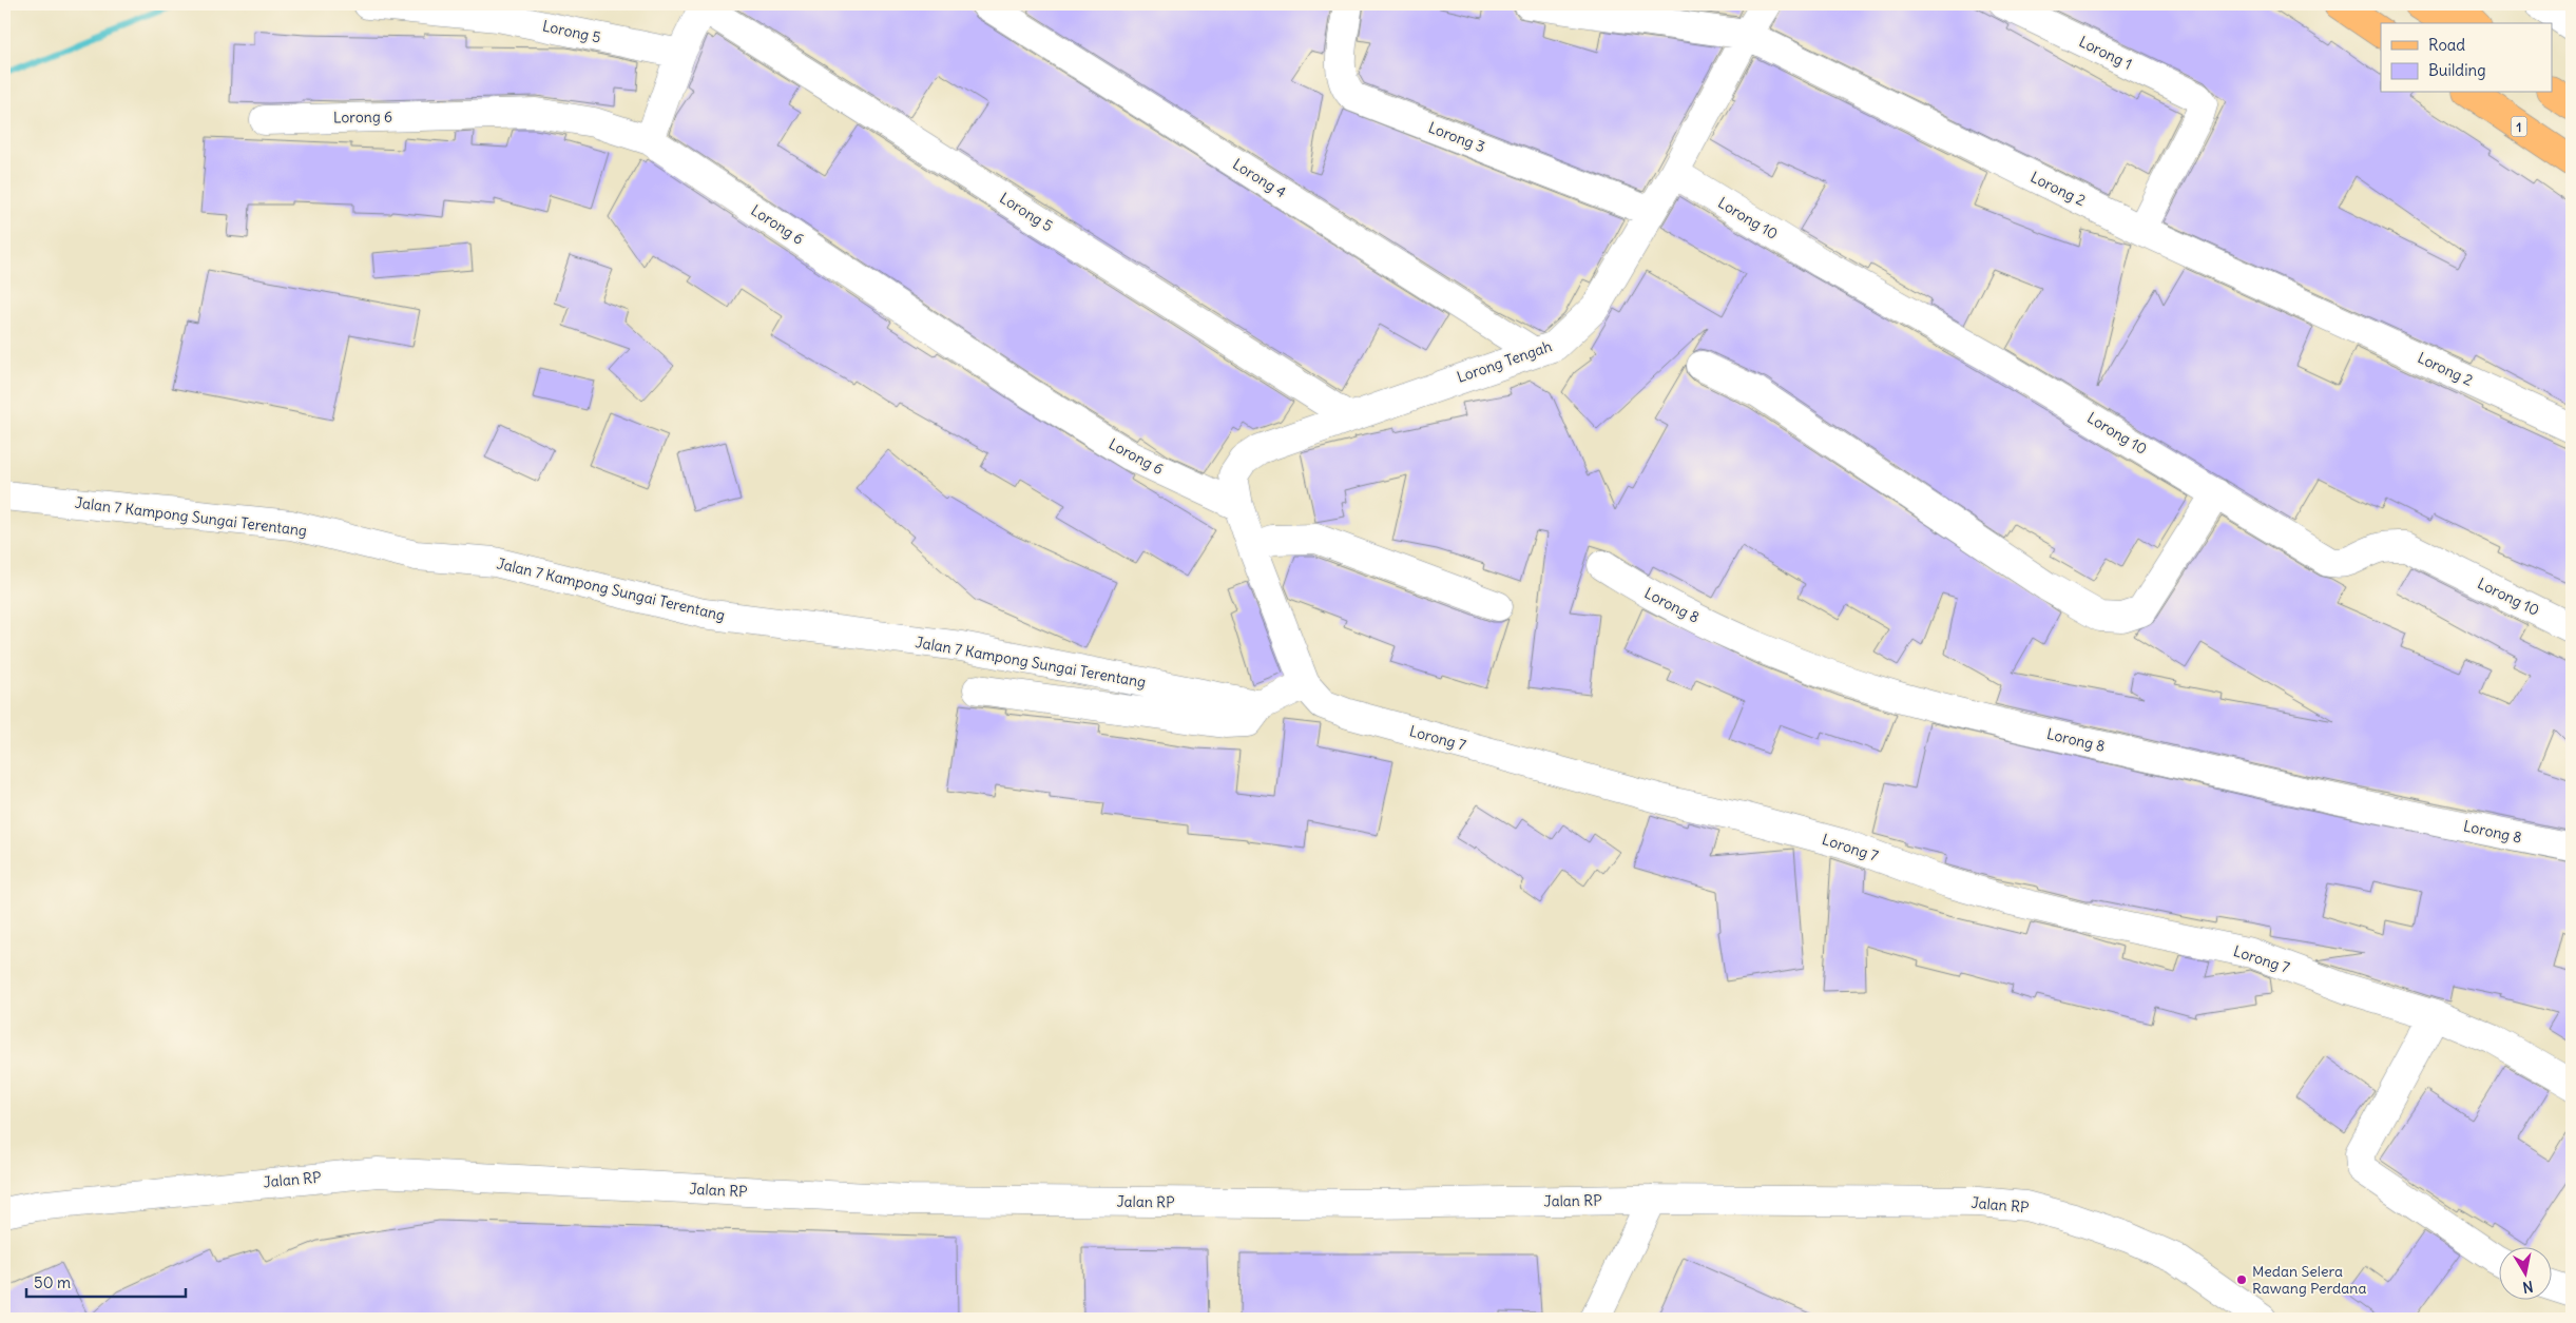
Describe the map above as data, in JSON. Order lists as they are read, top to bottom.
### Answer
{
  "streets": {
    "main road": ["1"],
    "street": [
      "Lorong 5",
      "Lorong 1",
      "Lorong 6",
      "Lorong 3",
      "Lorong 4",
      "Lorong 2",
      "Lorong 10",
      "Lorong Tengah",
      "Jalan 7 Kampong Sungai Terentang",
      "Lorong 8",
      "Lorong 7",
      "Jalan RP"
    ]
  },
  "crossings": [
    ["Lorong 5", "Lorong Tengah"],
    ["Lorong 1", "Lorong 2"],
    ["Lorong 6", "Lorong Tengah"],
    ["Lorong 6", "Lorong 7"],
    ["Lorong 3", "Lorong Tengah"],
    ["Lorong 4", "Lorong Tengah"],
    ["Lorong 2", "Lorong Tengah"],
    ["Lorong 10", "Lorong Tengah"],
    ["Lorong Tengah", "Lorong 7"]
  ],
  "places": ["Medan Selera Rawang Perdana"],
  "legend": ["Road", "Building"],
  "scale_bar": "50 m",
  "north": "bottom"
}
